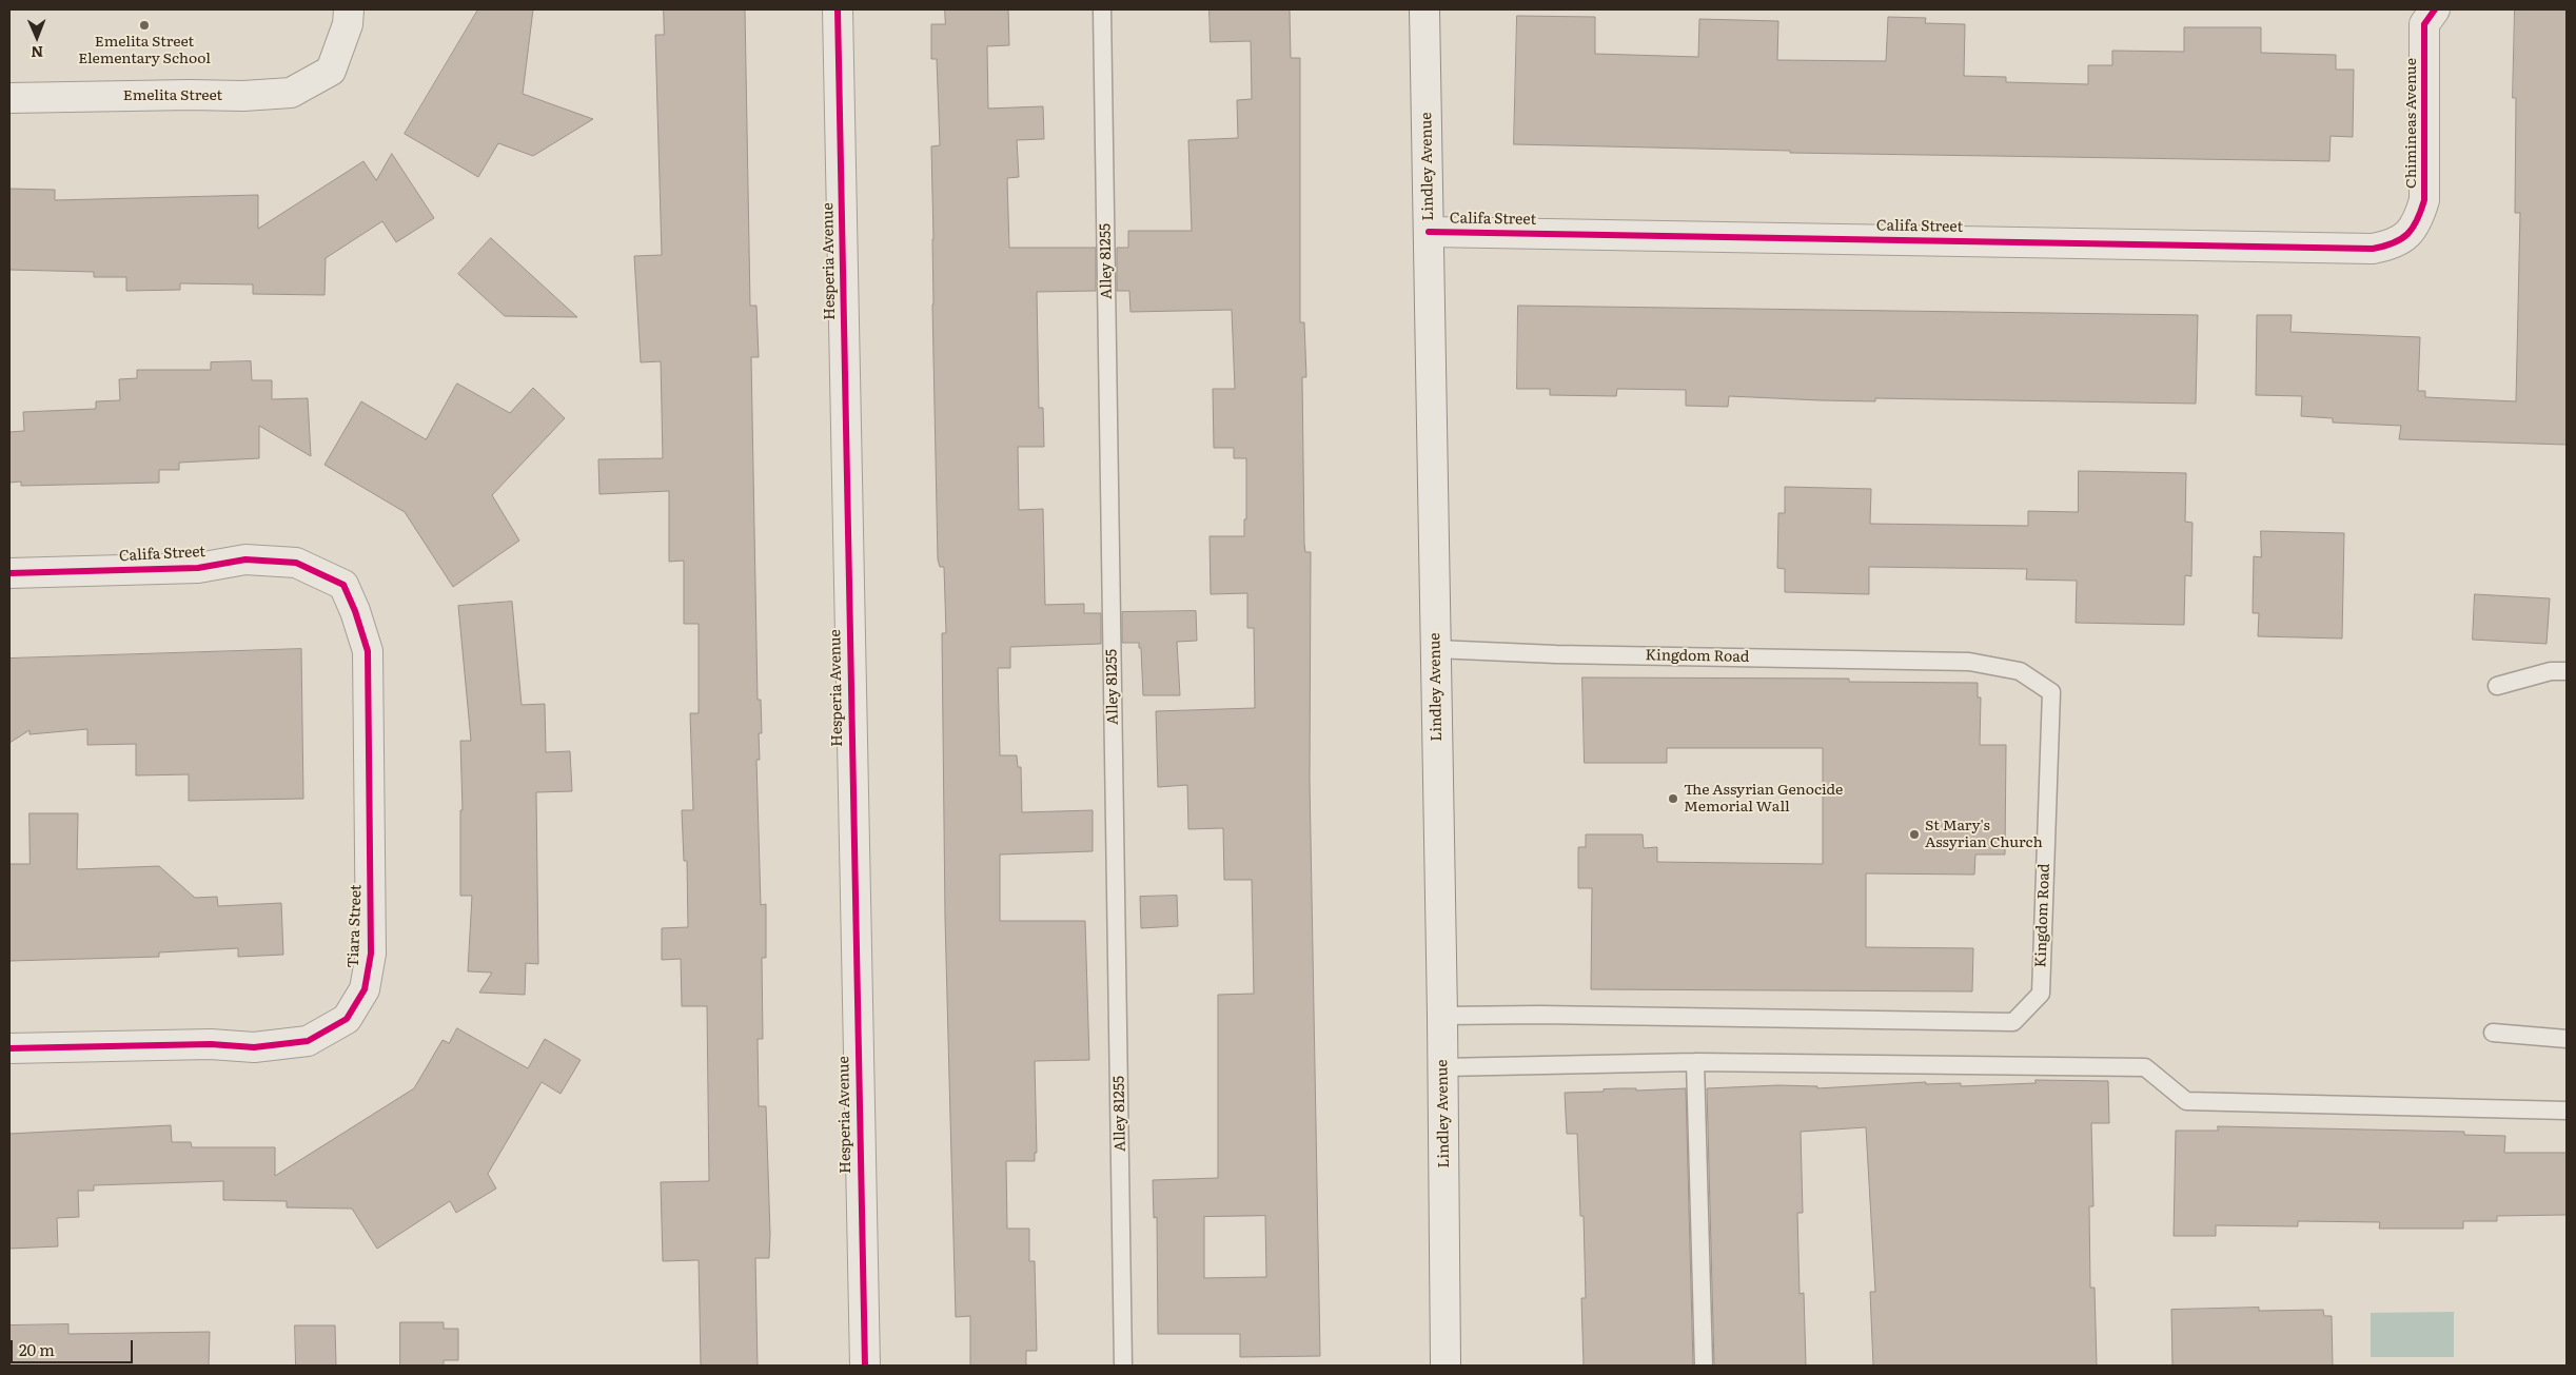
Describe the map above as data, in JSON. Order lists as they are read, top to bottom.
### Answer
{
  "streets": {
    "street": [
      "Emelita Street",
      "Chimineas Avenue",
      "Lindley Avenue",
      "Califa Street",
      "Hesperia Avenue",
      "Tiara Street"
    ],
    "lane": ["Alley 81255", "Kingdom Road"]
  },
  "crossings": [
    ["Chimineas Avenue", "Califa Street"],
    ["Lindley Avenue", "Califa Street"],
    ["Lindley Avenue", "Kingdom Road"],
    ["Califa Street", "Tiara Street"]
  ],
  "places": ["Emelita Street Elementary School", "The Assyrian Genocide Memorial Wall", "St Mary's Assyrian Church"],
  "scale_bar": "20 m",
  "north": "bottom"
}
